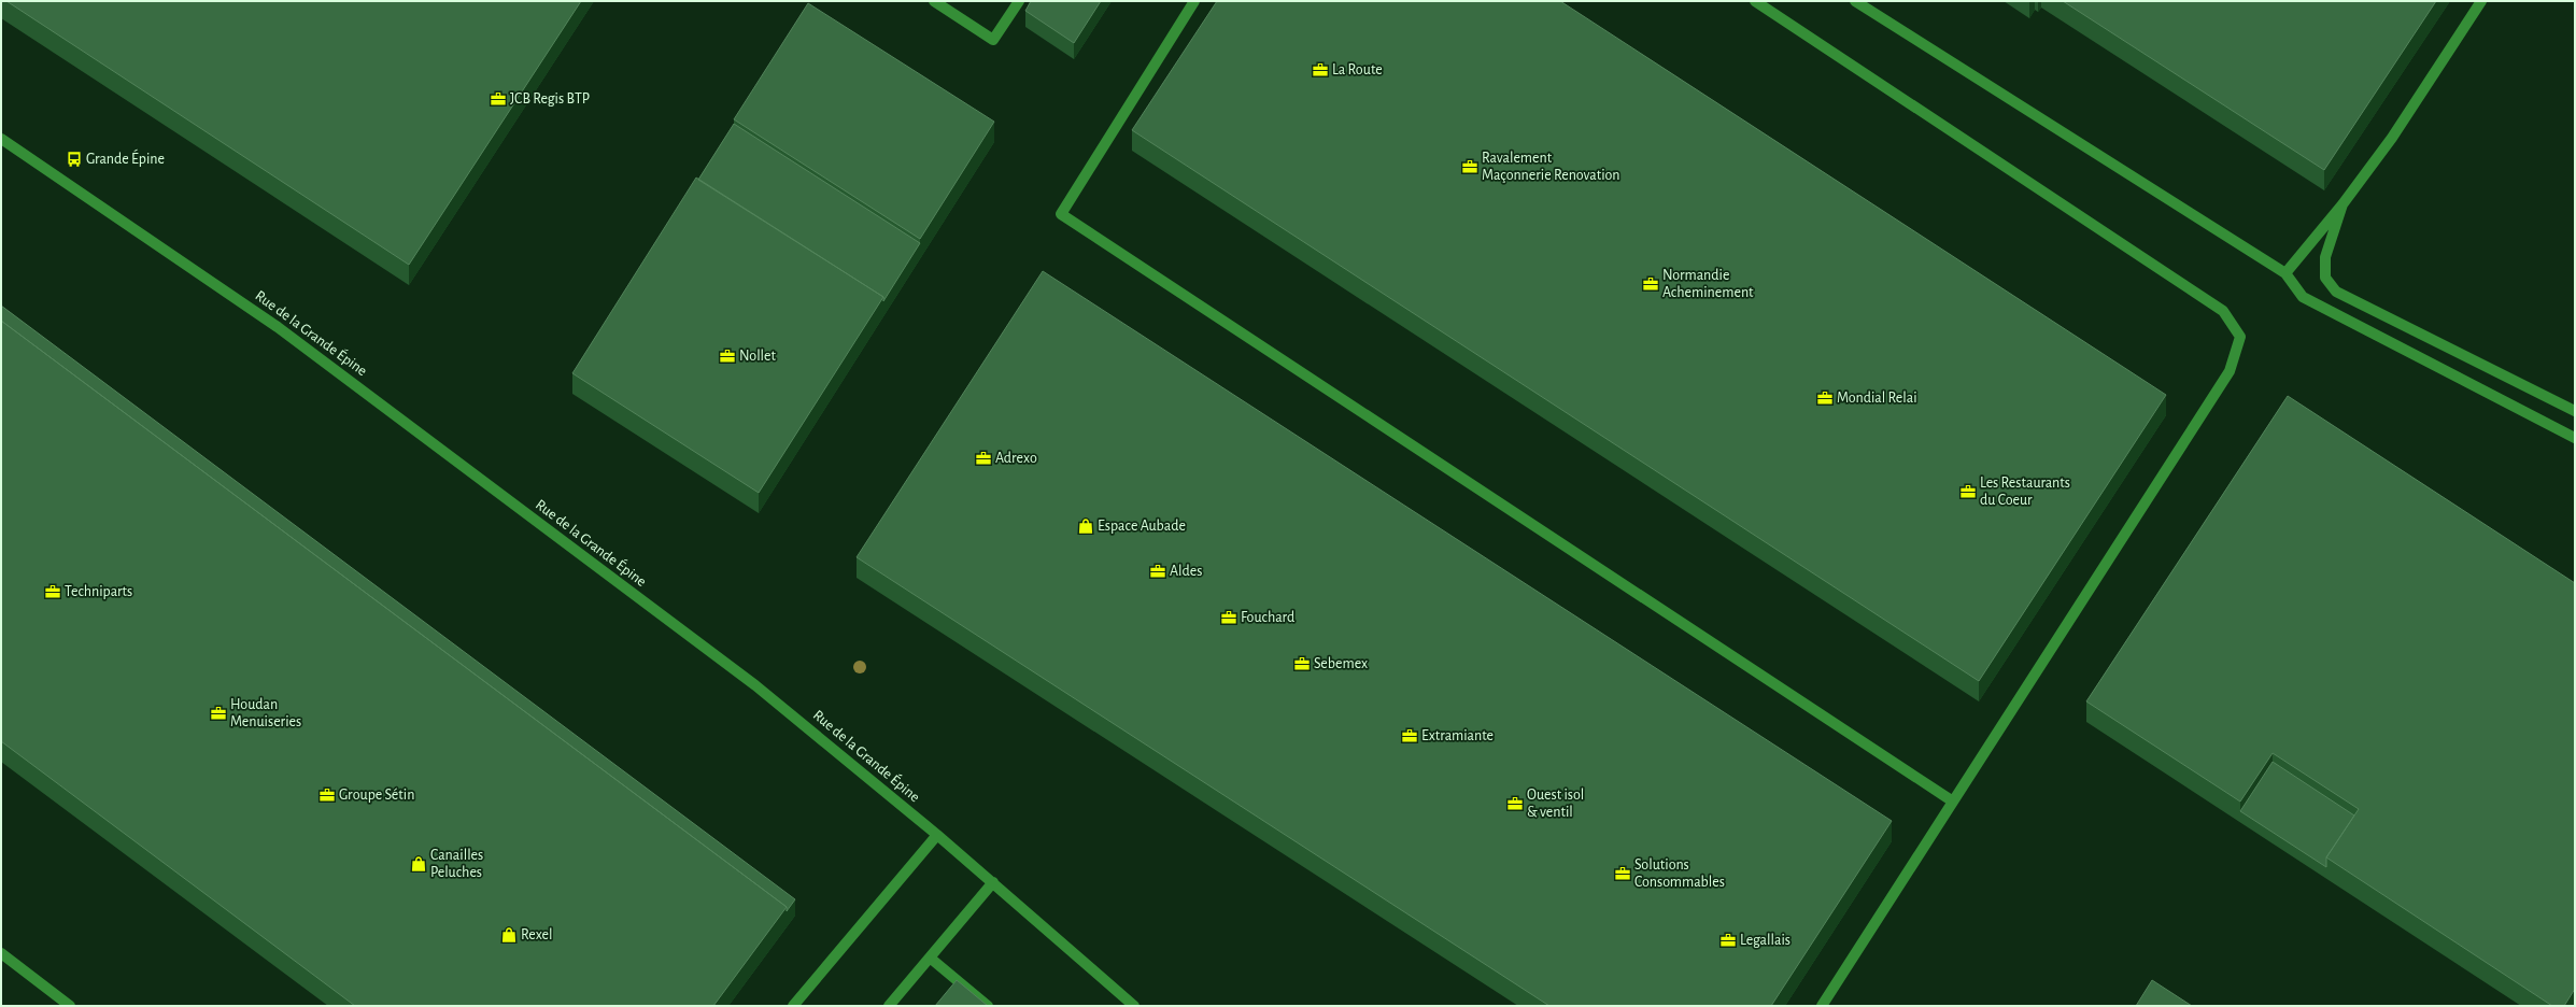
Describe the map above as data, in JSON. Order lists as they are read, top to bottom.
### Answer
{
  "streets": {
    "street": ["Rue de la Grande Épine"]
  },
  "places": {
    "office": [
      "La Route",
      "JCB Regis BTP",
      "Ravalement Maçonnerie Renovation",
      "Normandie Acheminement",
      "Nollet",
      "Mondial Relai",
      "Adrexo",
      "Les Restaurants du Coeur",
      "Aldes",
      "Techniparts",
      "Fouchard",
      "Sebemex",
      "Houdan Menuiseries",
      "Extramiante",
      "Groupe Sétin",
      "Ouest isol & ventil",
      "Solutions Consommables",
      "Legallais"
    ],
    "bus stop": ["Grande Épine"],
    "shop": ["Espace Aubade", "Canailles Peluches", "Rexel"]
  }
}
